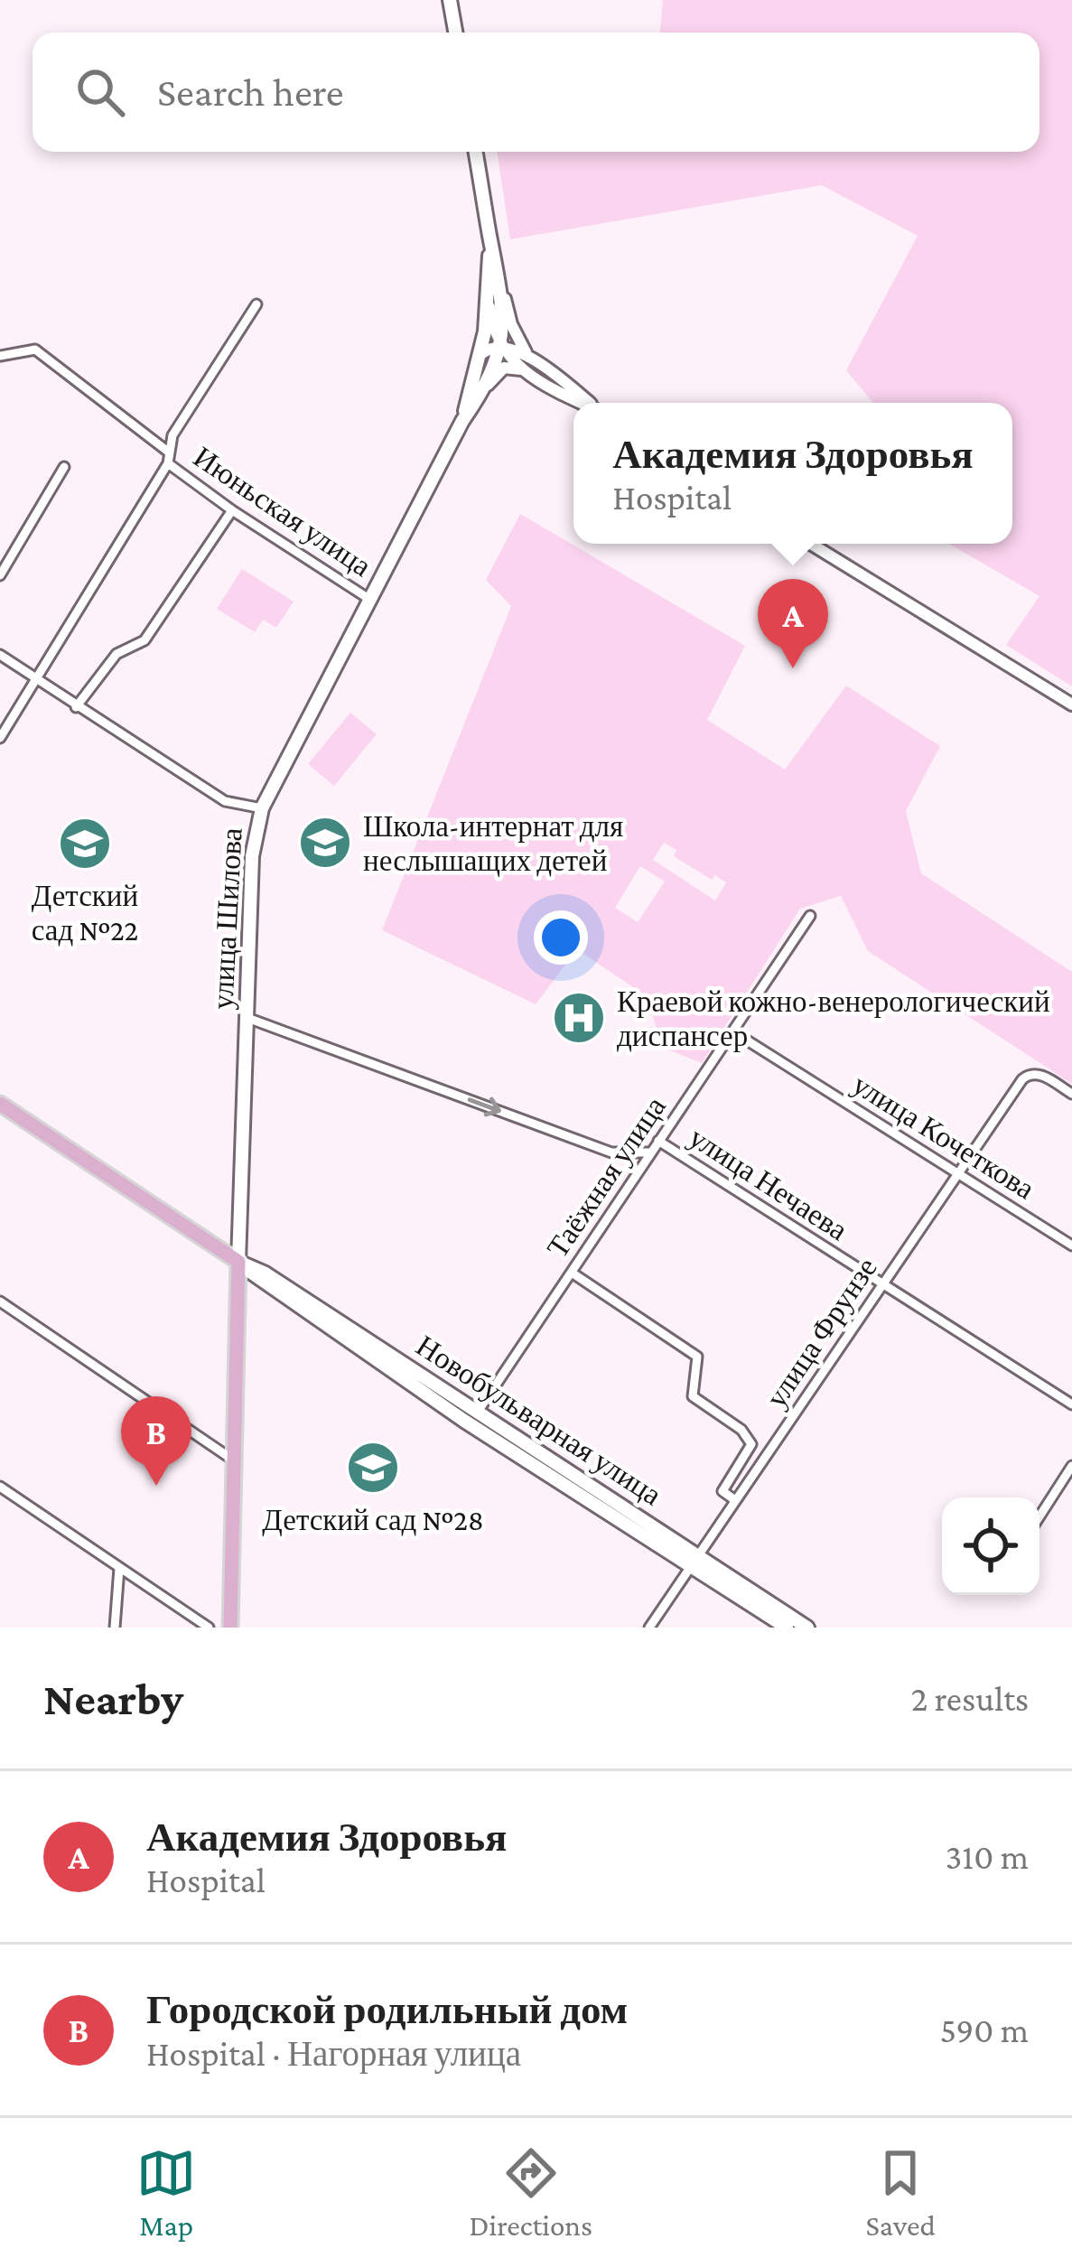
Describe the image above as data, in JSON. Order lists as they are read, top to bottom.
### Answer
{
  "streets": {
    "main road": ["улица Шилова", "Новобульварная улица"],
    "street": [
      "Июньская улица",
      "улица Кочеткова",
      "Таёжная улица",
      "улица Нечаева",
      "улица Фрунзе"
    ]
  },
  "crossings": [
    ["Июньская улица", "улица Шилова"],
    ["улица Шилова", "улица Нечаева"],
    ["улица Шилова", "Новобульварная улица"],
    ["улица Кочеткова", "Таёжная улица"],
    ["улица Кочеткова", "улица Фрунзе"],
    ["Таёжная улица", "улица Нечаева"],
    ["Таёжная улица", "Новобульварная улица"],
    ["улица Нечаева", "улица Фрунзе"],
    ["улица Фрунзе", "Новобульварная улица"]
  ],
  "one_way": ["улица Нечаева"],
  "places": {
    "school or university": ["Школа-интернат для неслышащих детей", "Детский сад №22", "Детский сад №28"],
    "hospital": ["Краевой кожно-венерологический диспансер"]
  },
  "page": {
    "search": "Search here",
    "popup": ["Академия Здоровья", "Hospital"],
    "pins": ["A", "B"],
    "heading": ["Nearby", "2 results"],
    "list": [
      {
        "mark": "A",
        "name": "Академия Здоровья",
        "note": "Hospital",
        "value": "310 m"
      },
      {
        "mark": "B",
        "name": "Городской родильный дом",
        "note": "Hospital · Нагорная улица",
        "value": "590 m"
      }
    ],
    "nav": ["Map", "Directions", "Saved"]
  }
}
